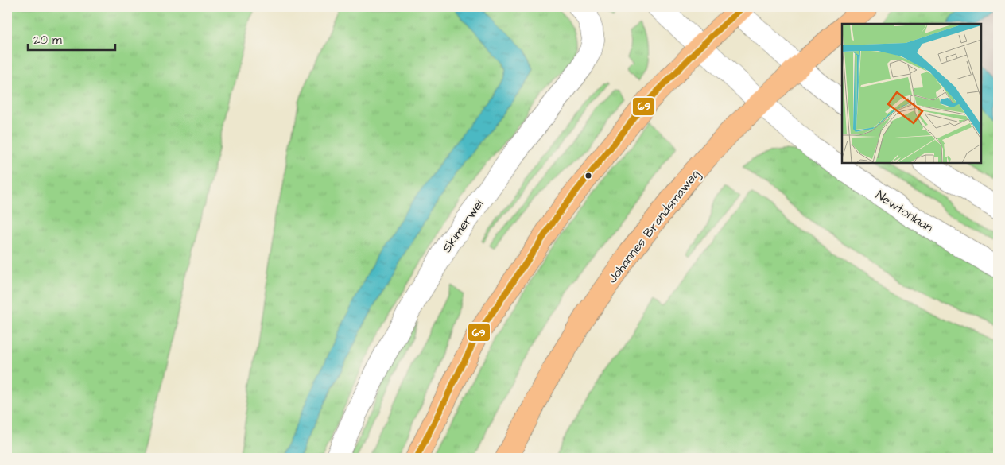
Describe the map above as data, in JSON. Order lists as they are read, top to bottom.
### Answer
{
  "streets": {
    "main road": ["Johannes Brandsmaweg"],
    "street": ["Newtonlaan", "Skimerwei"]
  },
  "crossings": [
    ["Newtonlaan", "Johannes Brandsmaweg"]
  ],
  "lines": ["transit line 69"],
  "scale_bar": "20 m"
}
